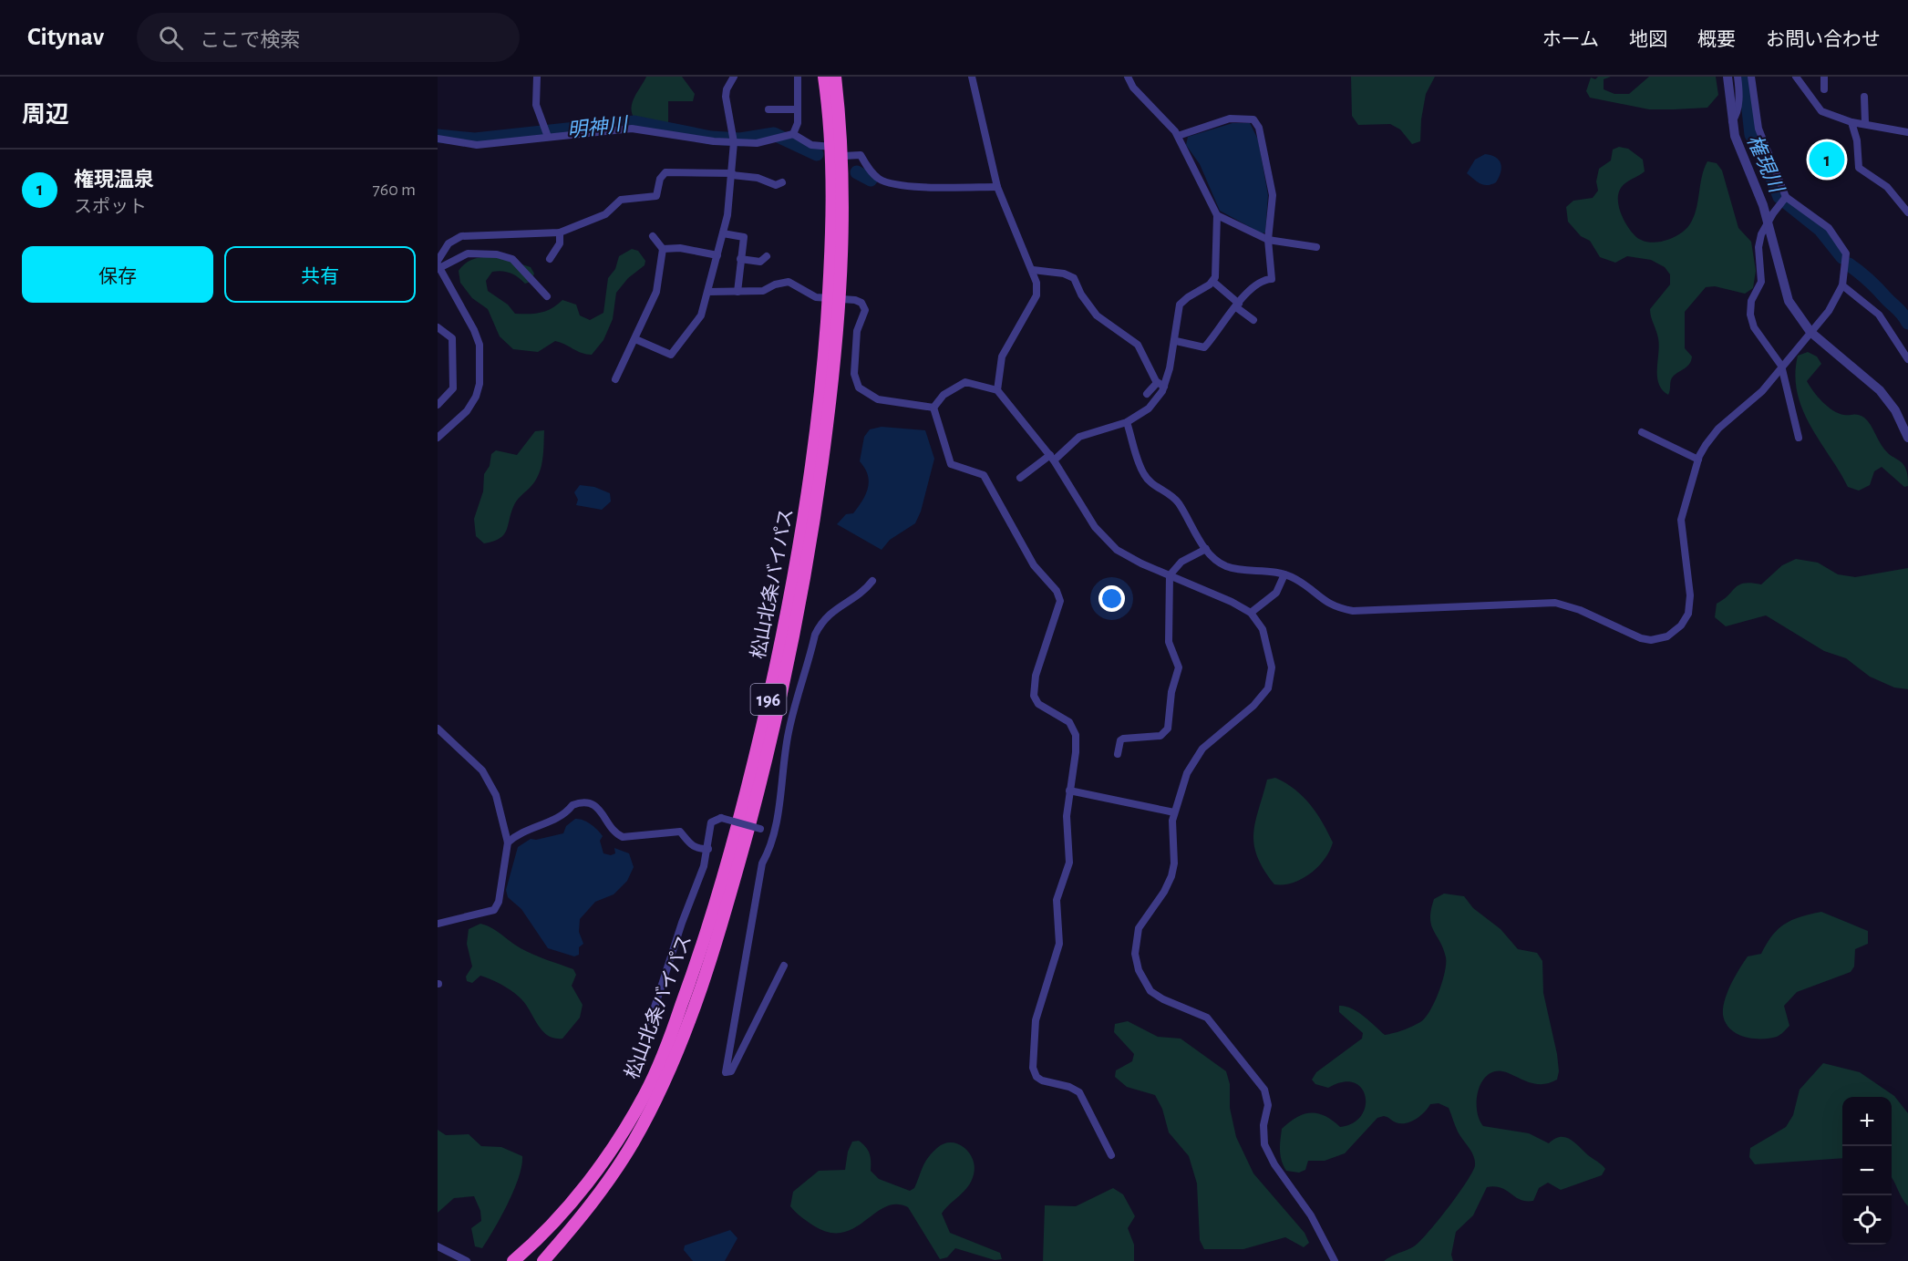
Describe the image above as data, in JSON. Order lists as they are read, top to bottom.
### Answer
{
  "streets": {
    "highway": ["松山北条バイパス", "196"]
  },
  "water": ["明神川", "権現川"],
  "page": {
    "header": "Citynav",
    "search": "ここで検索",
    "nav": [
      "ホーム",
      "地図",
      "概要",
      "お問い合わせ"
    ],
    "heading": "周辺",
    "pins": "1",
    "list": [
      {
        "mark": "1",
        "name": "権現温泉",
        "note": "スポット",
        "value": "760 m"
      }
    ],
    "buttons": ["保存", "共有"],
    "map_buttons": ["+", "−"]
  }
}
